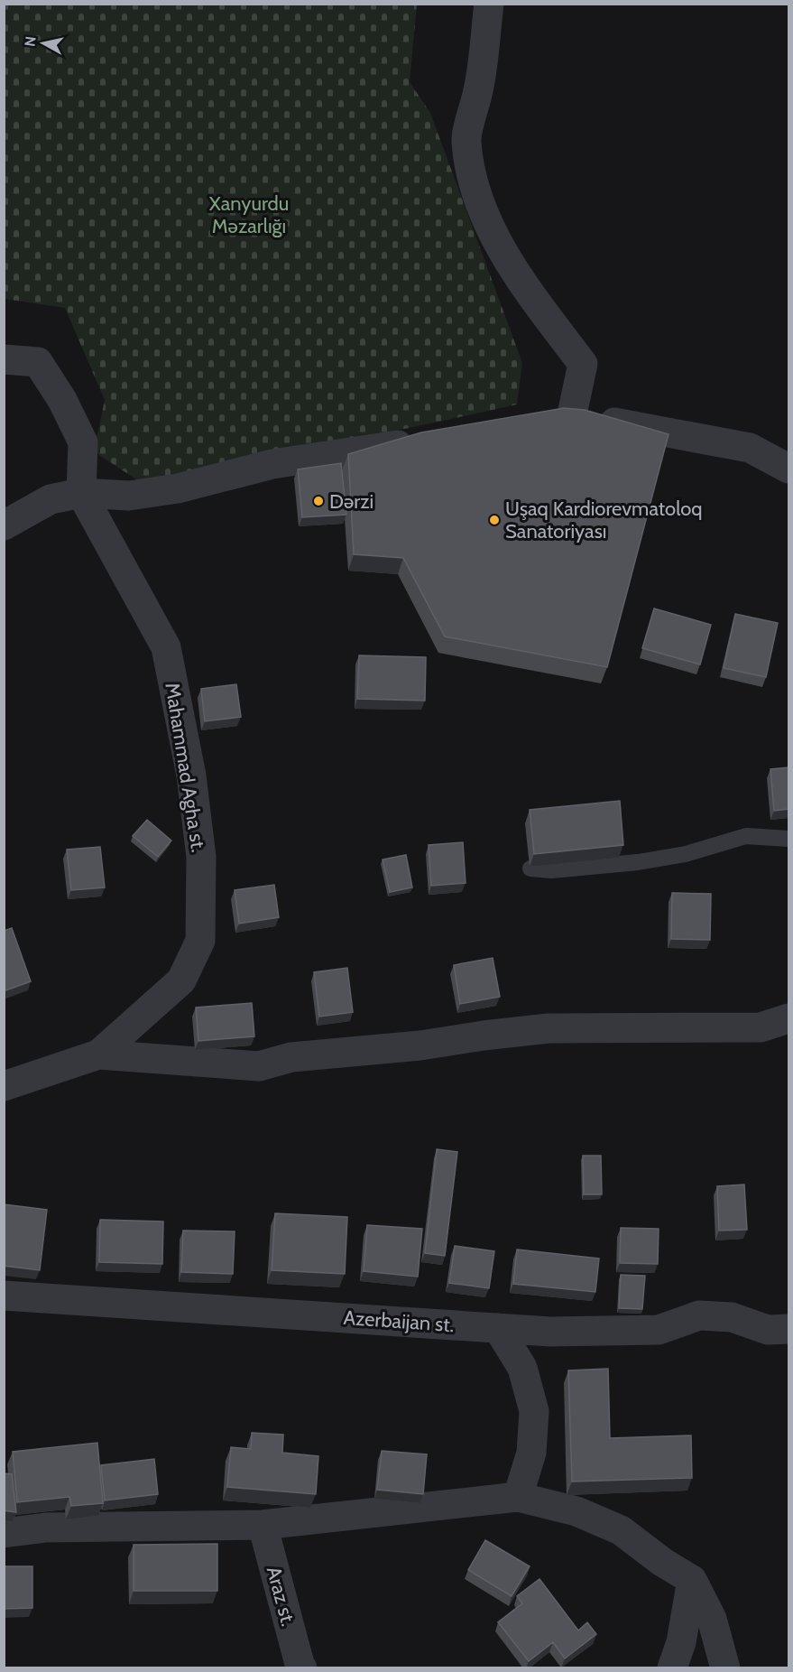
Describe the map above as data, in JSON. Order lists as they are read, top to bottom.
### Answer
{
  "streets": {
    "street": ["Mahammad Agha st.", "Azerbaijan st.", "Araz st."]
  },
  "parks": ["Xanyurdu Məzarlığı"],
  "places": ["Dərzi", "Uşaq Kardiorevmatoloq Sanatoriyası"],
  "north": "left"
}
